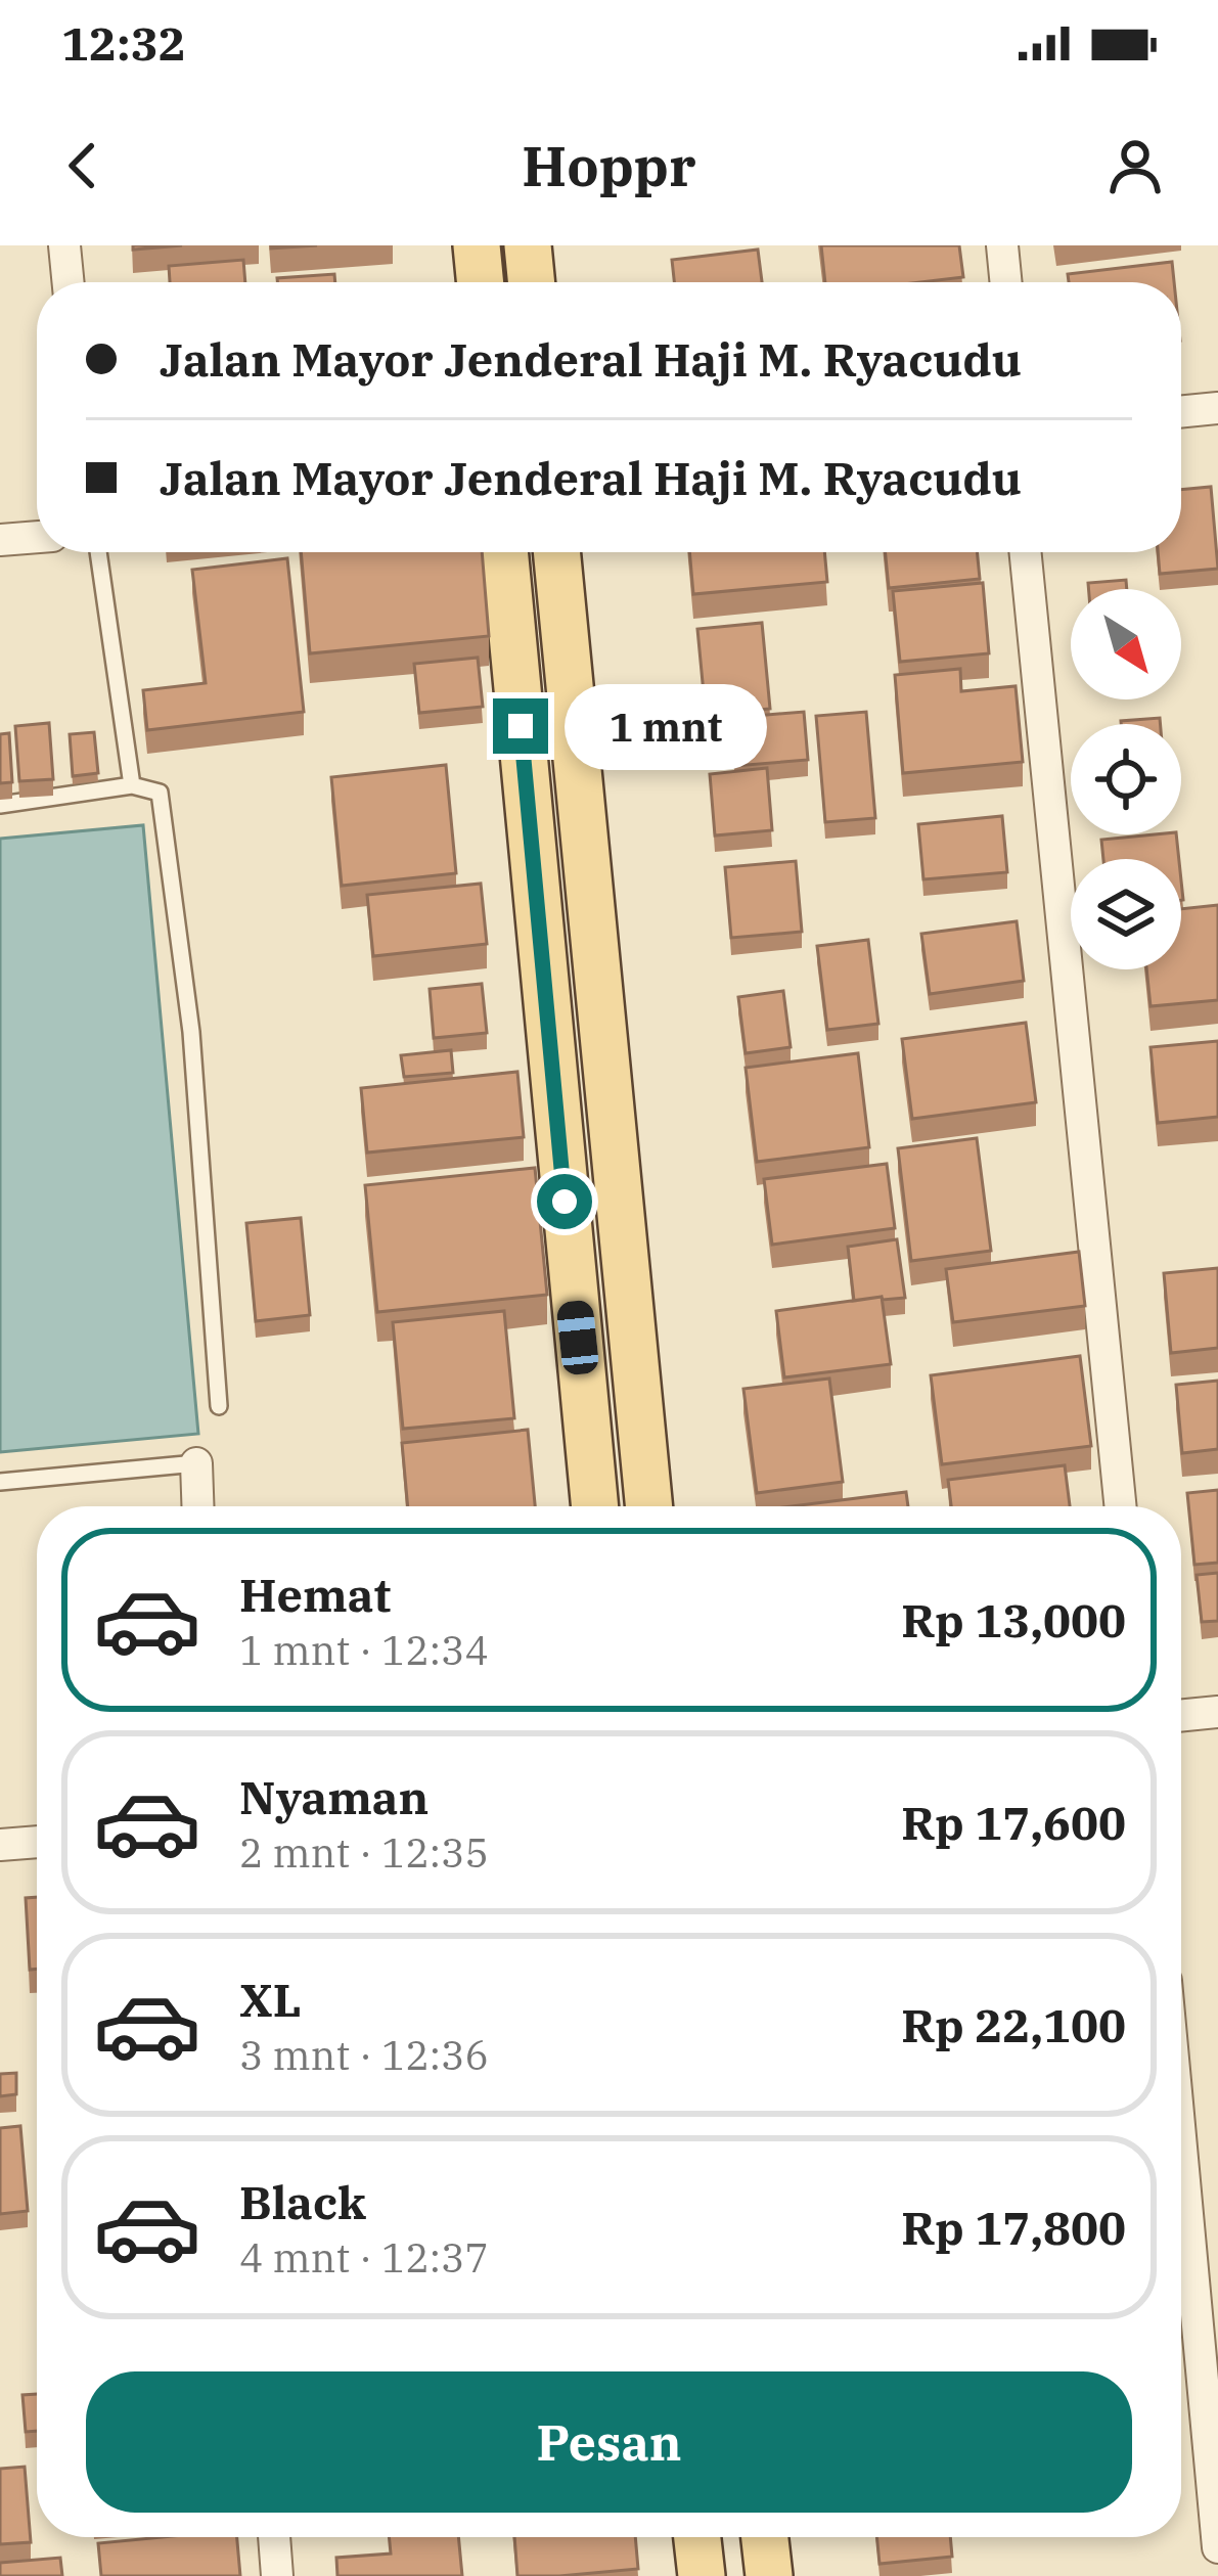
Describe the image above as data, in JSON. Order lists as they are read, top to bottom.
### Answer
{
  "north": "bottom right",
  "page": {
    "status": "12:32",
    "header": "Hoppr",
    "banner": ["Jalan Mayor Jenderal Haji M. Ryacudu", "Jalan Mayor Jenderal Haji M. Ryacudu"],
    "bubble": "1 mnt",
    "list": [
      {
        "name": "Hemat",
        "note": "1 mnt · 12:34",
        "value": "Rp 13,000"
      },
      {
        "name": "Nyaman",
        "note": "2 mnt · 12:35",
        "value": "Rp 17,600"
      },
      {
        "name": "XL",
        "note": "3 mnt · 12:36",
        "value": "Rp 22,100"
      },
      {
        "name": "Black",
        "note": "4 mnt · 12:37",
        "value": "Rp 17,800"
      }
    ],
    "buttons": "Pesan"
  }
}
